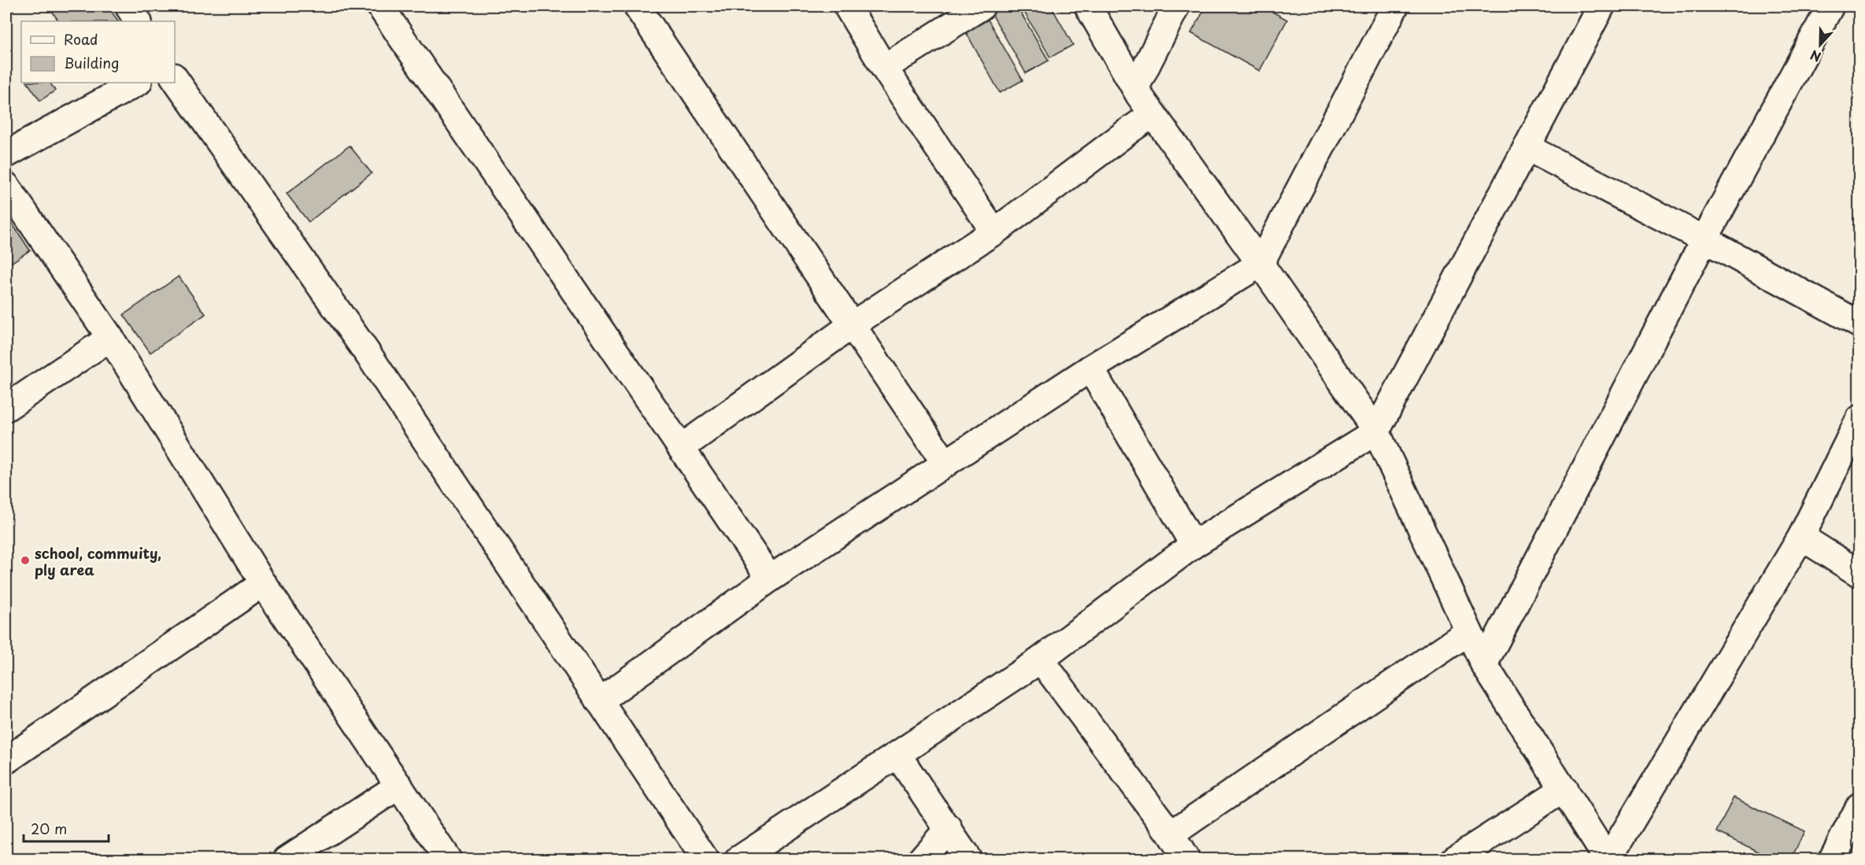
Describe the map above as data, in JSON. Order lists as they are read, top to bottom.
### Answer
{
  "places": ["school, commuity, ply area"],
  "legend": ["Road", "Building"],
  "scale_bar": "20 m",
  "north": "bottom"
}
